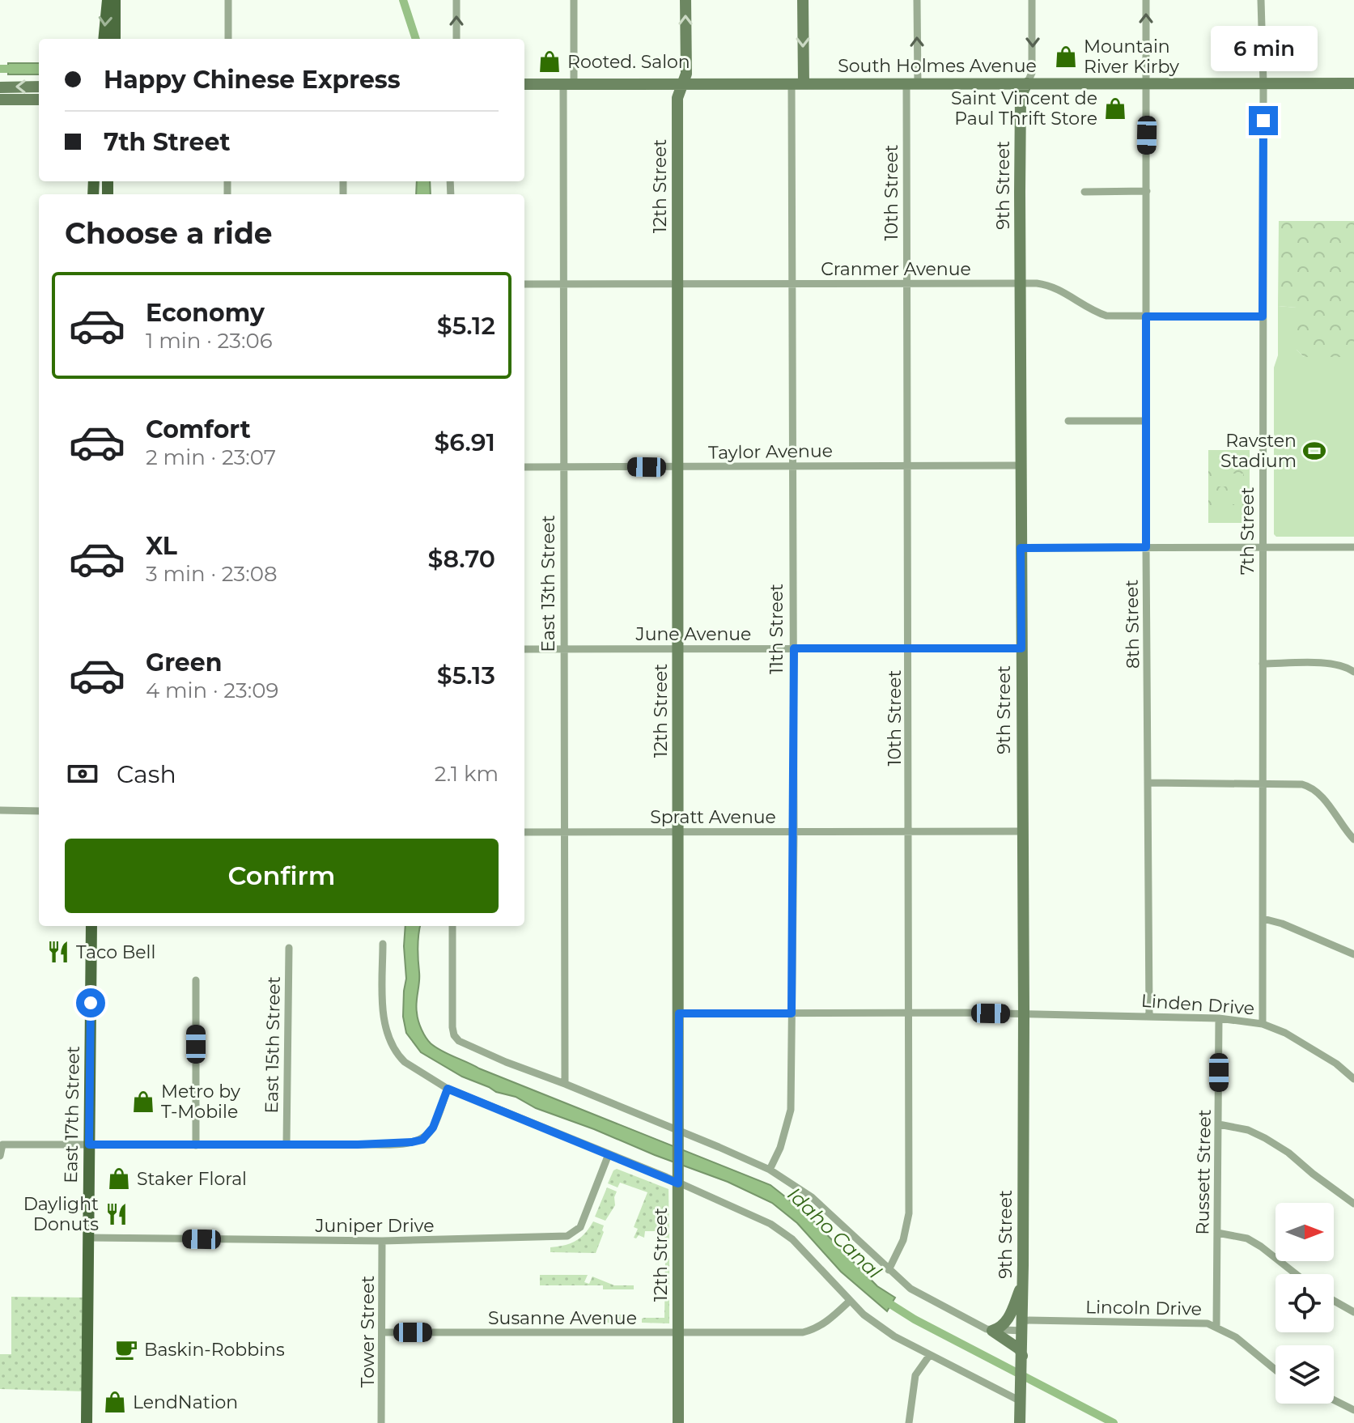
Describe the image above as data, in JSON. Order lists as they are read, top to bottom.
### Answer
{
  "streets": {
    "main road": ["East 17th Street"],
    "street": [
      "South Holmes Avenue",
      "9th Street",
      "12th Street",
      "10th Street",
      "Cranmer Avenue",
      "Taylor Avenue",
      "7th Street",
      "East 13th Street",
      "8th Street",
      "11th Street",
      "June Avenue",
      "Spratt Avenue",
      "Linden Drive",
      "East 15th Street",
      "Russett Street",
      "Juniper Drive",
      "Lincoln Drive",
      "Susanne Avenue",
      "Tower Street"
    ]
  },
  "crossings": [
    ["South Holmes Avenue", "9th Street"],
    ["South Holmes Avenue", "12th Street"],
    ["South Holmes Avenue", "10th Street"],
    ["South Holmes Avenue", "7th Street"],
    ["South Holmes Avenue", "East 13th Street"],
    ["South Holmes Avenue", "8th Street"],
    ["South Holmes Avenue", "11th Street"],
    ["9th Street", "Cranmer Avenue"],
    ["9th Street", "Taylor Avenue"],
    ["9th Street", "June Avenue"],
    ["9th Street", "Spratt Avenue"],
    ["9th Street", "Linden Drive"],
    ["9th Street", "Lincoln Drive"],
    ["12th Street", "Cranmer Avenue"],
    ["12th Street", "Taylor Avenue"],
    ["12th Street", "June Avenue"],
    ["12th Street", "Spratt Avenue"],
    ["12th Street", "Linden Drive"],
    ["12th Street", "Susanne Avenue"],
    ["10th Street", "Cranmer Avenue"],
    ["10th Street", "Taylor Avenue"],
    ["10th Street", "June Avenue"],
    ["10th Street", "Spratt Avenue"],
    ["10th Street", "Linden Drive"],
    ["Cranmer Avenue", "7th Street"],
    ["Cranmer Avenue", "East 13th Street"],
    ["Cranmer Avenue", "8th Street"],
    ["Cranmer Avenue", "11th Street"],
    ["Taylor Avenue", "East 13th Street"],
    ["Taylor Avenue", "11th Street"],
    ["7th Street", "Linden Drive"],
    ["East 13th Street", "June Avenue"],
    ["East 13th Street", "Spratt Avenue"],
    ["8th Street", "Linden Drive"],
    ["11th Street", "June Avenue"],
    ["11th Street", "Spratt Avenue"],
    ["11th Street", "Linden Drive"],
    ["Linden Drive", "Russett Street"],
    ["East 17th Street", "Juniper Drive"],
    ["Russett Street", "Lincoln Drive"],
    ["Juniper Drive", "Tower Street"],
    ["Susanne Avenue", "Tower Street"]
  ],
  "water": ["Idaho Canal"],
  "places": {
    "shop": [
      "Mountain River Kirby",
      "Rooted. Salon",
      "Saint Vincent de Paul Thrift Store",
      "Metro by T-Mobile",
      "Staker Floral",
      "LendNation"
    ],
    "sports": ["Ravsten Stadium"],
    "restaurant": ["Taco Bell", "Daylight Donuts"],
    "cafe": ["Baskin-Robbins"]
  },
  "north": "right",
  "page": {
    "bubble": "6 min",
    "banner": ["Happy Chinese Express", "7th Street"],
    "heading": "Choose a ride",
    "list": [
      {
        "name": "Economy",
        "note": "1 min · 23:06",
        "value": "$5.12"
      },
      {
        "name": "Comfort",
        "note": "2 min · 23:07",
        "value": "$6.91"
      },
      {
        "name": "XL",
        "note": "3 min · 23:08",
        "value": "$8.70"
      },
      {
        "name": "Green",
        "note": "4 min · 23:09",
        "value": "$5.13"
      }
    ],
    "pay": ["Cash", "2.1 km"],
    "buttons": "Confirm"
  }
}
